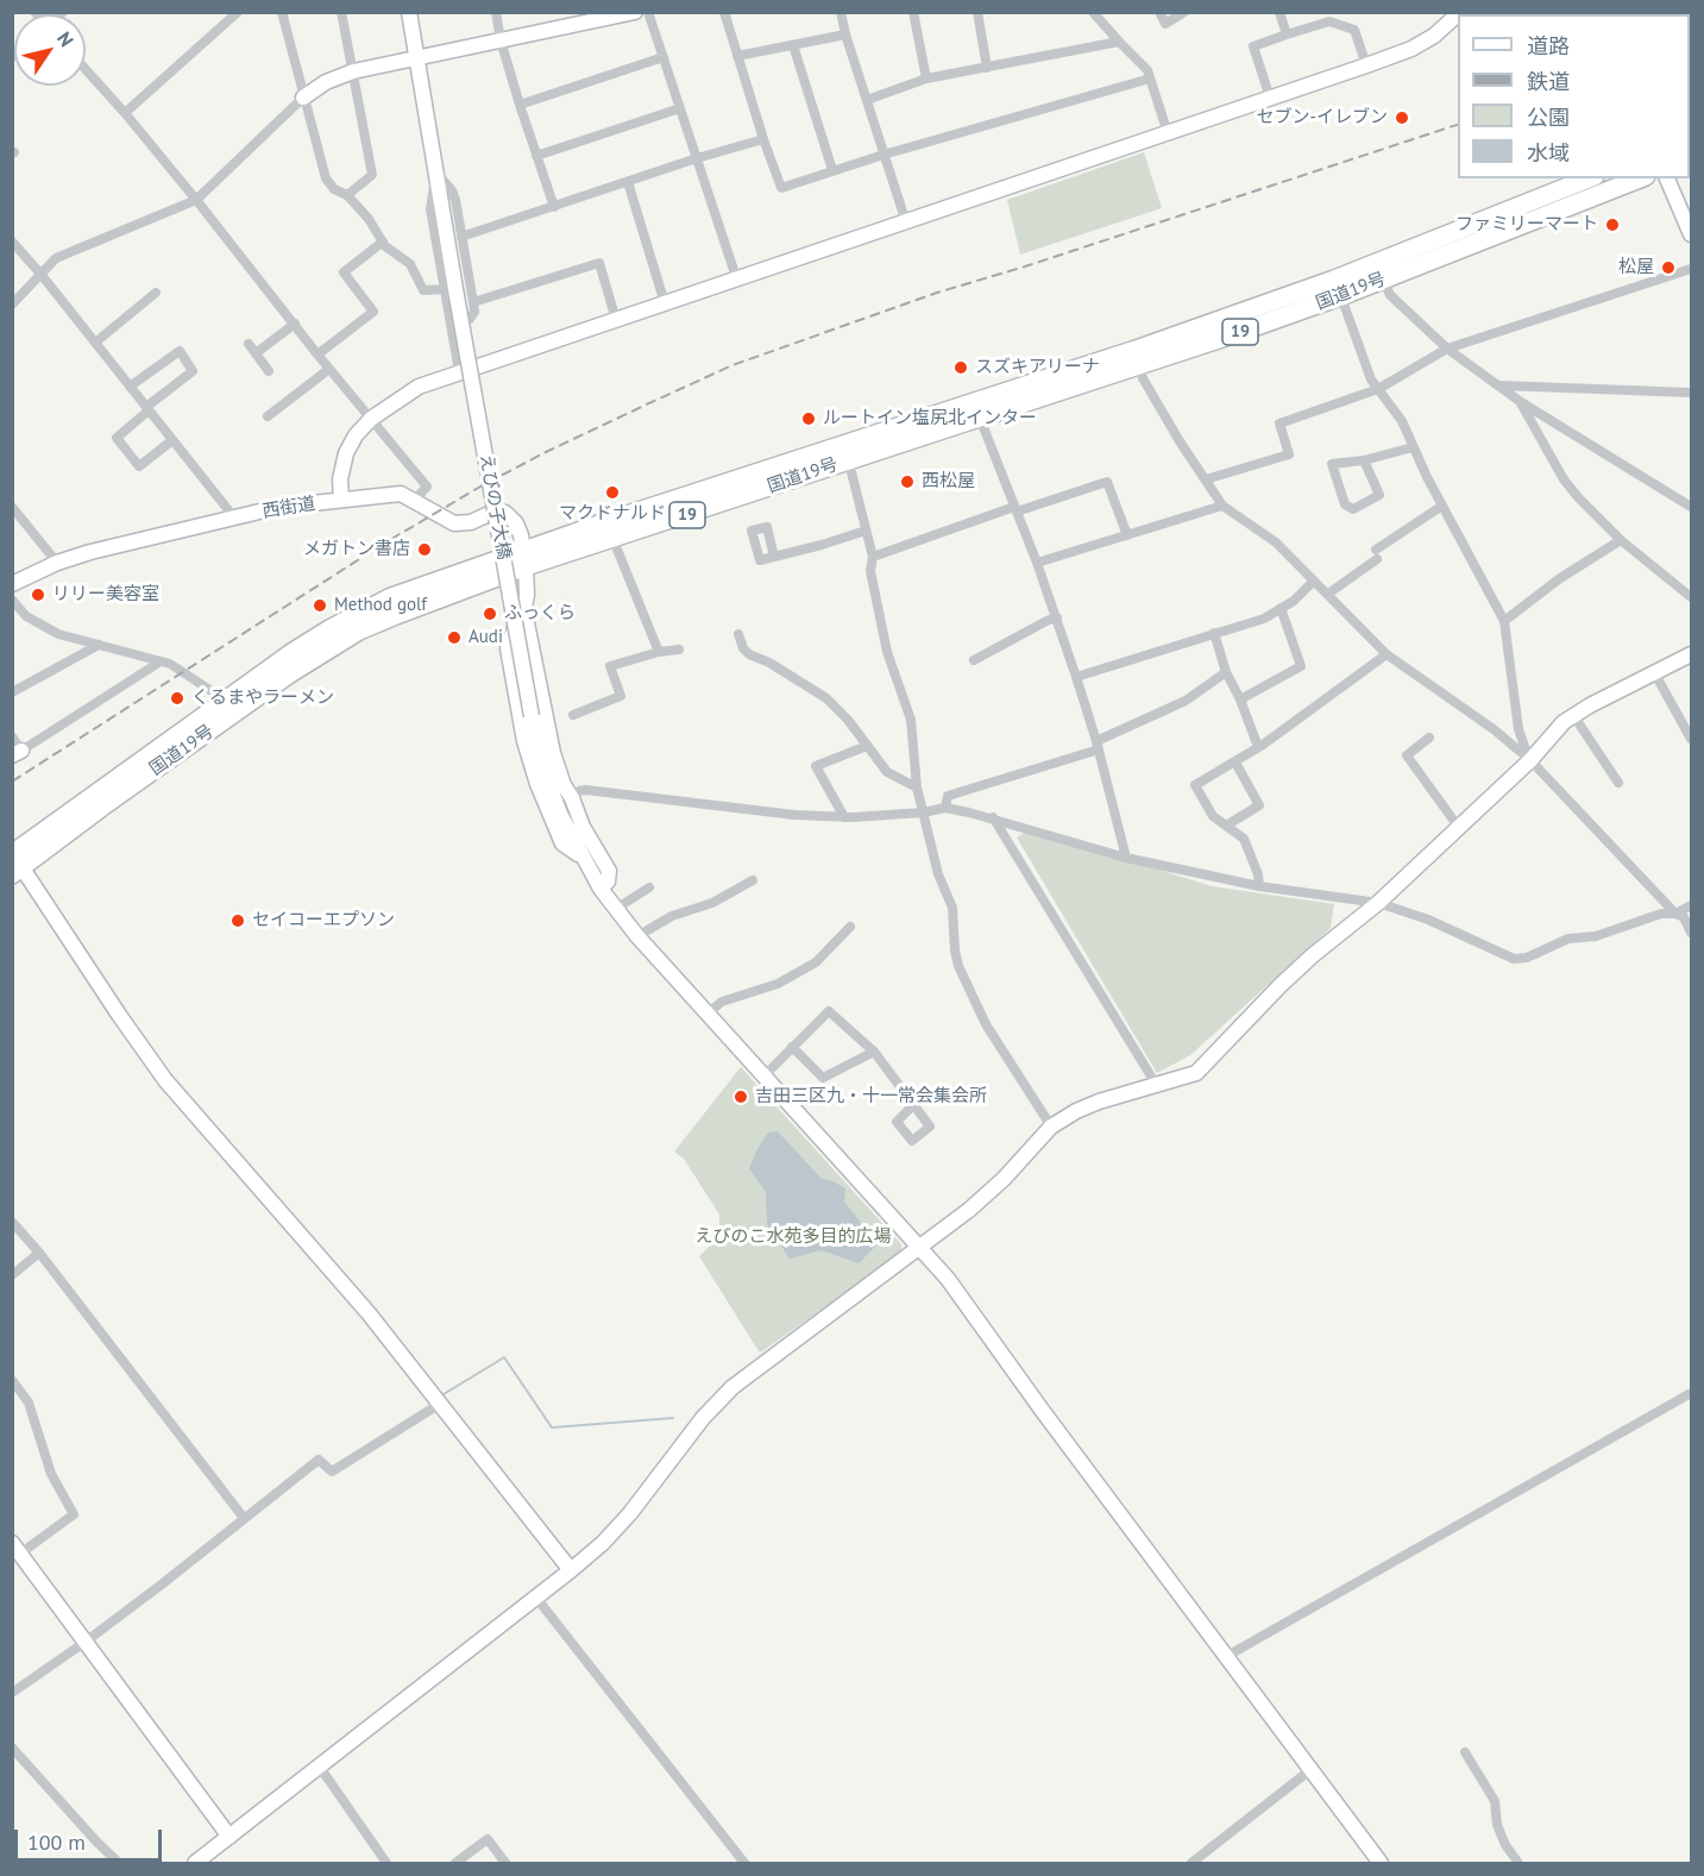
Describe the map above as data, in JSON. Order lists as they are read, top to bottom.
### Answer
{
  "streets": {
    "highway": ["国道19号", "19"],
    "street": ["えびの子大橋", "西街道"]
  },
  "crossings": [
    ["国道19号", "西街道"]
  ],
  "parks": ["えびのこ水苑多目的広場"],
  "places": [
    "セブン-イレブン",
    "ファミリーマート",
    "松屋",
    "スズキアリーナ",
    "ルートイン塩尻北インター",
    "西松屋",
    "マクドナルド",
    "メガトン書店",
    "リリー美容室",
    "Method golf",
    "ふっくら",
    "Audi",
    "くるまやラーメン",
    "セイコーエプソン",
    "吉田三区九・十一常会集会所"
  ],
  "legend": [
    "道路",
    "鉄道",
    "公園",
    "水域"
  ],
  "scale_bar": "100 m",
  "north": "top right"
}
